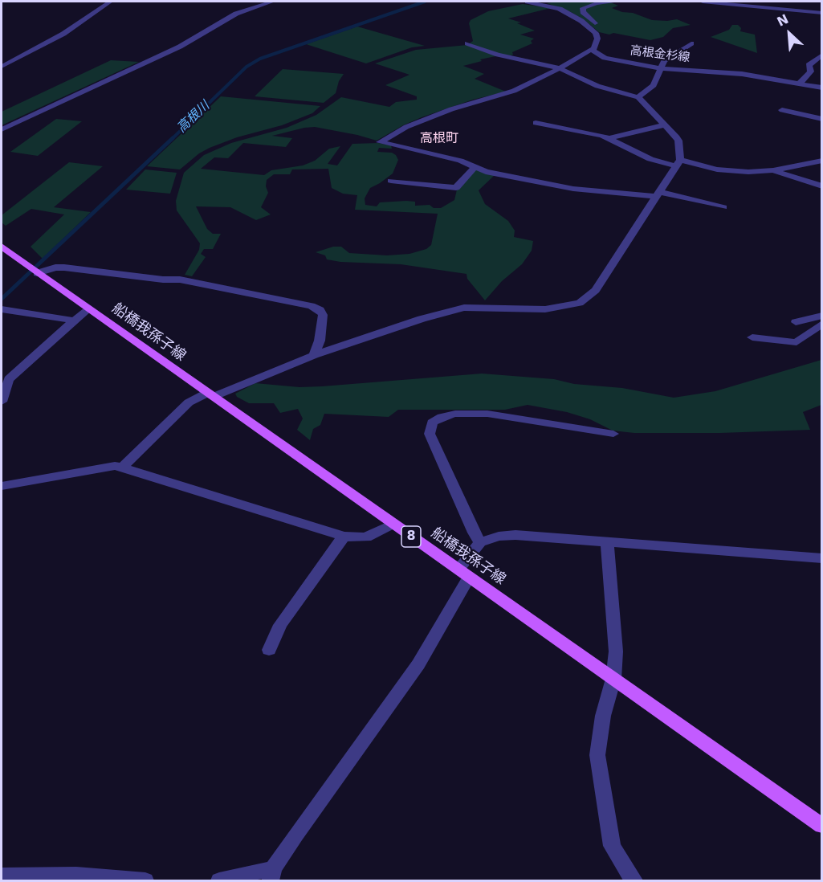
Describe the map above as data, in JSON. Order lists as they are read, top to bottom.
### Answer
{
  "streets": {
    "main road": ["船橋我孫子線", "8"],
    "street": ["高根金杉線"]
  },
  "districts": ["高根町"],
  "water": ["高根川"],
  "north": "top left"
}
